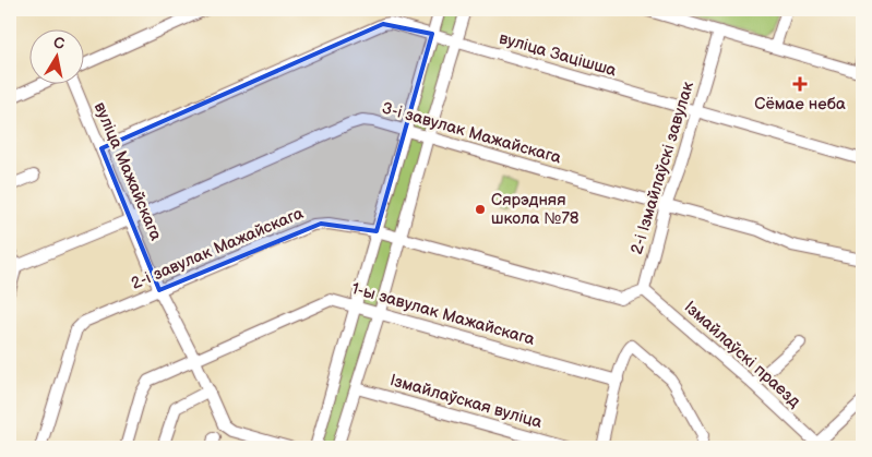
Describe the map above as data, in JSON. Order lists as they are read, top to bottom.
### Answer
{
  "streets": {
    "street": [
      "вуліца Зацішша",
      "3-і завулак Мажайскага",
      "2-і Ізмайлаўскі завулак",
      "вуліца Мажайскага",
      "2-і завулак Мажайскага",
      "1-ы завулак Мажайскага",
      "Ізмайлаўскі праезд",
      "Ізмайлаўская вуліца"
    ]
  },
  "crossings": [
    ["вуліца Зацішша", "2-і Ізмайлаўскі завулак"],
    ["вуліца Зацішша", "вуліца Мажайскага"],
    ["3-і завулак Мажайскага", "2-і Ізмайлаўскі завулак"],
    ["3-і завулак Мажайскага", "вуліца Мажайскага"],
    ["2-і Ізмайлаўскі завулак", "2-і завулак Мажайскага"],
    ["2-і Ізмайлаўскі завулак", "Ізмайлаўскі праезд"],
    ["вуліца Мажайскага", "2-і завулак Мажайскага"],
    ["вуліца Мажайскага", "1-ы завулак Мажайскага"],
    ["2-і завулак Мажайскага", "Ізмайлаўскі праезд"]
  ],
  "places": {
    "health": ["Сёмае неба"],
    "other": ["Сярэдняя школа №78"]
  },
  "north": "top"
}
